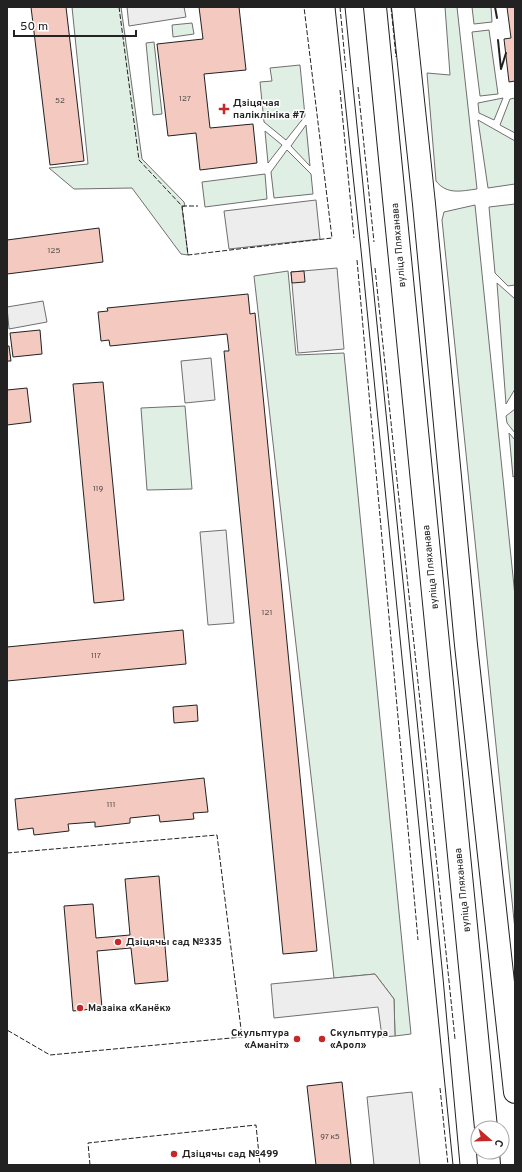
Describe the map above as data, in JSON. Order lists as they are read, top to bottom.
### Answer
{
  "streets": {
    "main road": ["вуліца Пляханава"]
  },
  "places": {
    "health": ["Дзіцячая паліклініка #7"],
    "other": [
      "Дзіцячы сад №335",
      "Мазаіка «Канёк»",
      "Скульптура «Аманіт»",
      "Скульптура «Арол»",
      "Дзіцячы сад №499"
    ]
  },
  "house_numbers": [
    "127",
    "52",
    "125",
    "119",
    "121",
    "117",
    "111",
    "97 к5"
  ],
  "scale_bar": "50 m",
  "north": "right"
}
